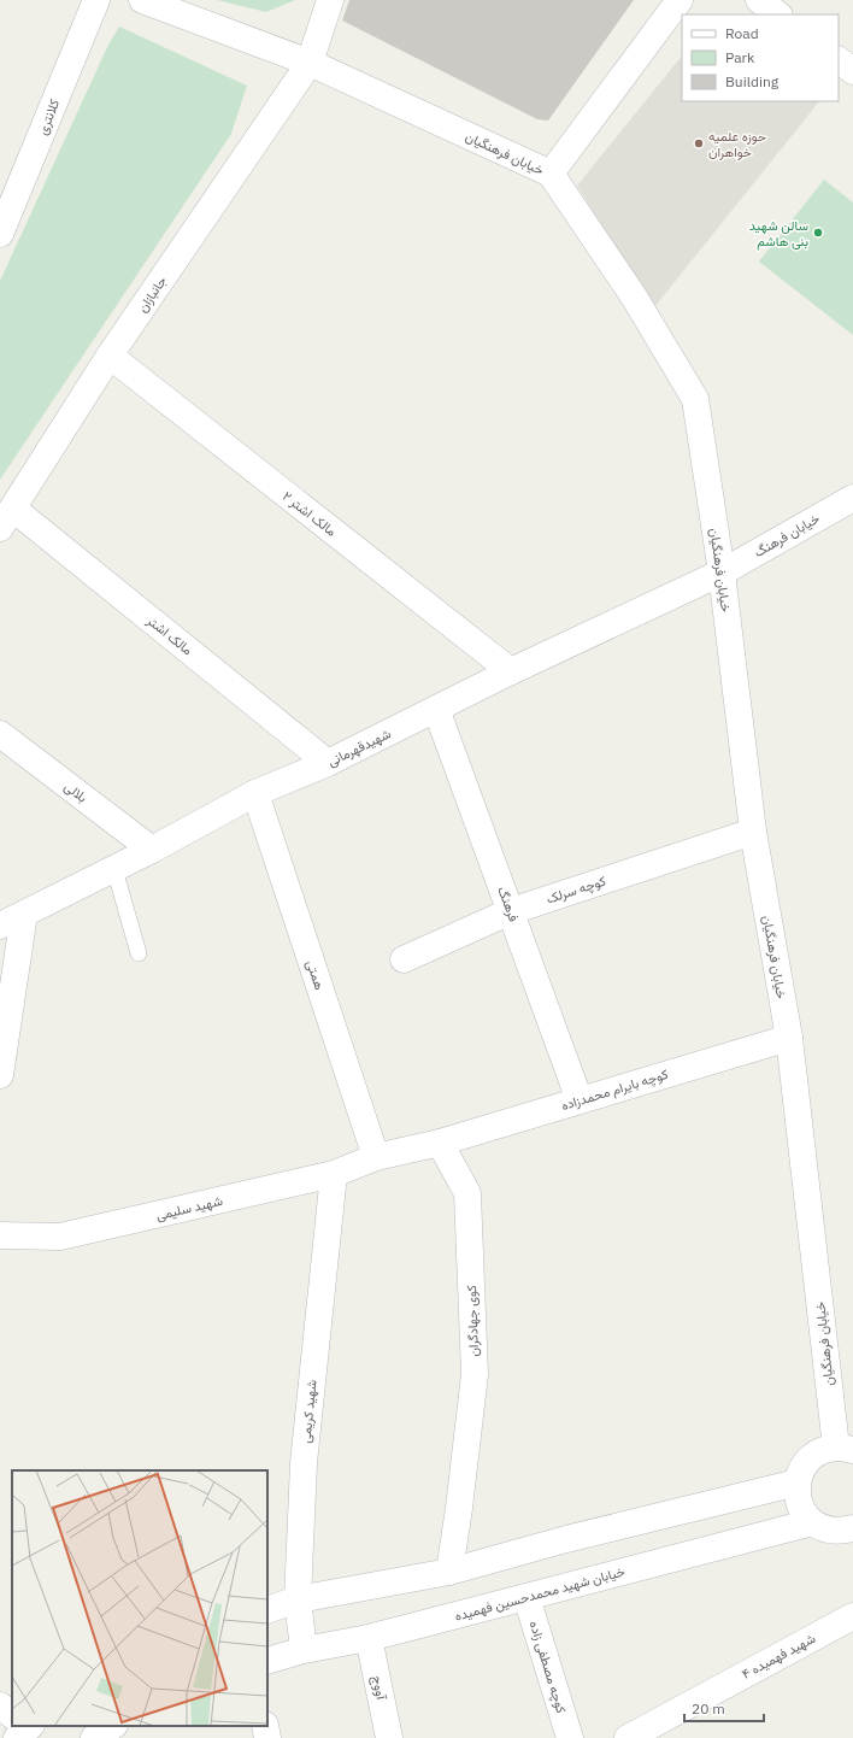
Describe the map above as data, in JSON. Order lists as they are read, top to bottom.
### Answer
{
  "streets": {
    "street": [
      "کلانتری",
      "خیابان فرهنگیان",
      "جانبازان",
      "مالک اشتر ۲",
      "خیابان فرهنگ",
      "مالک اشتر",
      "شهیدقهرمانی",
      "بلالی",
      "کوچه سرلک",
      "فرهنگ",
      "همتی",
      "کوچه بایرام محمدزاده",
      "شهید سلیمی",
      "کوی جهادگران",
      "شهید کریمی",
      "خیابان شهید محمدحسین فهمیده",
      "شهید فهمیده ۴",
      "کوچه مصطفی زاده",
      "آووج"
    ]
  },
  "crossings": [
    ["خیابان فرهنگیان", "جانبازان"],
    ["خیابان فرهنگیان", "خیابان فرهنگ"],
    ["خیابان فرهنگیان", "شهیدقهرمانی"],
    ["خیابان فرهنگیان", "کوچه سرلک"],
    ["خیابان فرهنگیان", "کوچه بایرام محمدزاده"],
    ["جانبازان", "مالک اشتر ۲"],
    ["جانبازان", "مالک اشتر"],
    ["مالک اشتر ۲", "شهیدقهرمانی"],
    ["خیابان فرهنگ", "شهیدقهرمانی"],
    ["مالک اشتر", "شهیدقهرمانی"],
    ["شهیدقهرمانی", "بلالی"],
    ["شهیدقهرمانی", "فرهنگ"],
    ["شهیدقهرمانی", "همتی"],
    ["کوچه سرلک", "فرهنگ"],
    ["فرهنگ", "کوچه بایرام محمدزاده"],
    ["همتی", "شهید سلیمی"],
    ["کوچه بایرام محمدزاده", "کوی جهادگران"],
    ["شهید سلیمی", "شهید کریمی"],
    ["شهید کریمی", "خیابان شهید محمدحسین فهمیده"],
    ["خیابان شهید محمدحسین فهمیده", "کوچه مصطفی زاده"],
    ["خیابان شهید محمدحسین فهمیده", "آووج"]
  ],
  "places": ["حوزه علمیه خواهران", "سالن شهید بنی هاشم"],
  "legend": ["Road", "Park", "Building"],
  "scale_bar": "20 m"
}
